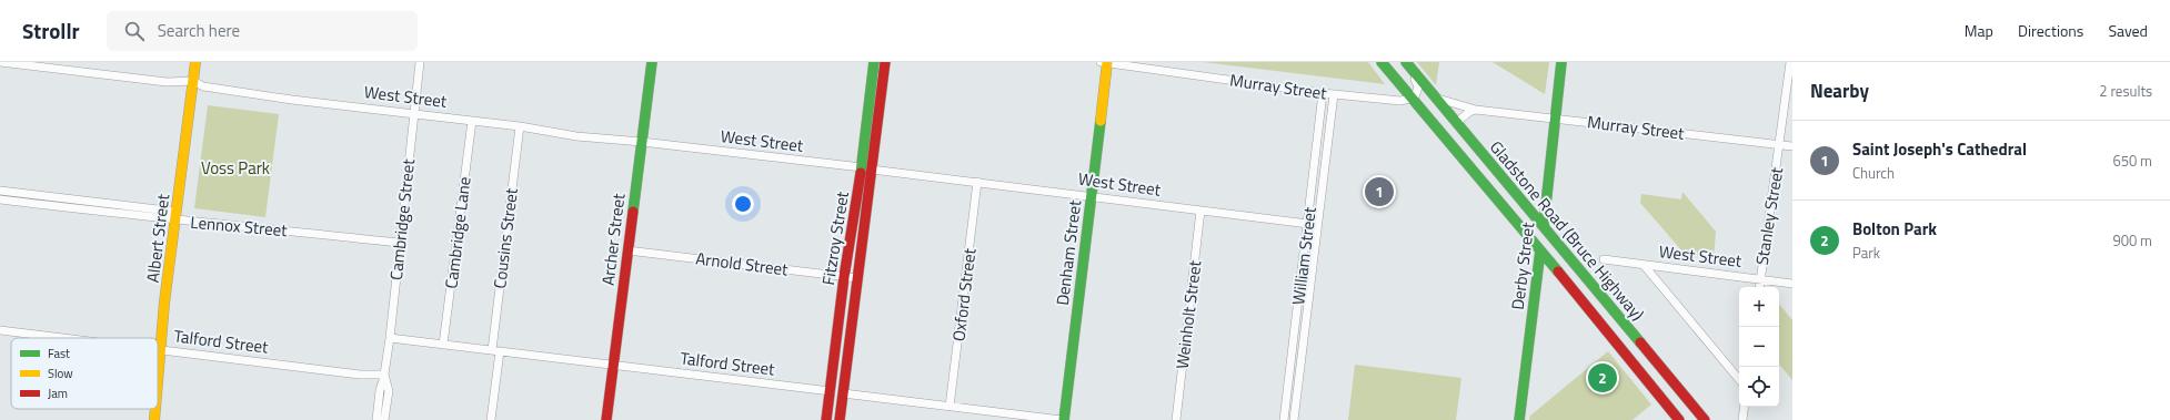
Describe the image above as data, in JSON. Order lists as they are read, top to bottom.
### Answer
{
  "streets": {
    "main road": [
      "Gladstone Road (Bruce Highway)",
      "Albert Street",
      "Fitzroy Street",
      "Archer Street",
      "Denham Street",
      "Derby Street",
      "Talford Street"
    ],
    "street": [
      "Murray Street",
      "West Street",
      "Stanley Street",
      "Cambridge Street",
      "Lennox Street",
      "Cambridge Lane",
      "Cousins Street",
      "William Street",
      "Arnold Street",
      "Oxford Street",
      "Weinholt Street"
    ]
  },
  "crossings": [
    ["Murray Street", "Stanley Street"],
    ["Murray Street", "Gladstone Road (Bruce Highway)"],
    ["Murray Street", "Denham Street"],
    ["Murray Street", "William Street"],
    ["Murray Street", "Derby Street"],
    ["West Street", "Stanley Street"],
    ["West Street", "Cambridge Street"],
    ["West Street", "Cambridge Lane"],
    ["West Street", "Albert Street"],
    ["West Street", "Cousins Street"],
    ["West Street", "Fitzroy Street"],
    ["West Street", "Archer Street"],
    ["West Street", "Denham Street"],
    ["West Street", "William Street"],
    ["West Street", "Oxford Street"],
    ["West Street", "Weinholt Street"],
    ["Cambridge Street", "Lennox Street"],
    ["Cambridge Street", "Talford Street"],
    ["Lennox Street", "Albert Street"],
    ["Gladstone Road (Bruce Highway)", "Derby Street"],
    ["Cambridge Lane", "Talford Street"],
    ["Albert Street", "Talford Street"],
    ["Cousins Street", "Talford Street"],
    ["Fitzroy Street", "Arnold Street"],
    ["Fitzroy Street", "Talford Street"],
    ["Archer Street", "Arnold Street"],
    ["Archer Street", "Talford Street"],
    ["Denham Street", "Talford Street"],
    ["Oxford Street", "Talford Street"]
  ],
  "parks": ["Voss Park"],
  "legend": ["Fast", "Slow", "Jam"],
  "page": {
    "header": "Strollr",
    "search": "Search here",
    "nav": ["Map", "Directions", "Saved"],
    "heading": ["Nearby", "2 results"],
    "list": [
      {
        "mark": "1",
        "name": "Saint Joseph's Cathedral",
        "note": "Church",
        "value": "650 m"
      },
      {
        "mark": "2",
        "name": "Bolton Park",
        "note": "Park",
        "value": "900 m"
      }
    ],
    "pins": ["1", "2"],
    "map_buttons": ["+", "−"]
  }
}
